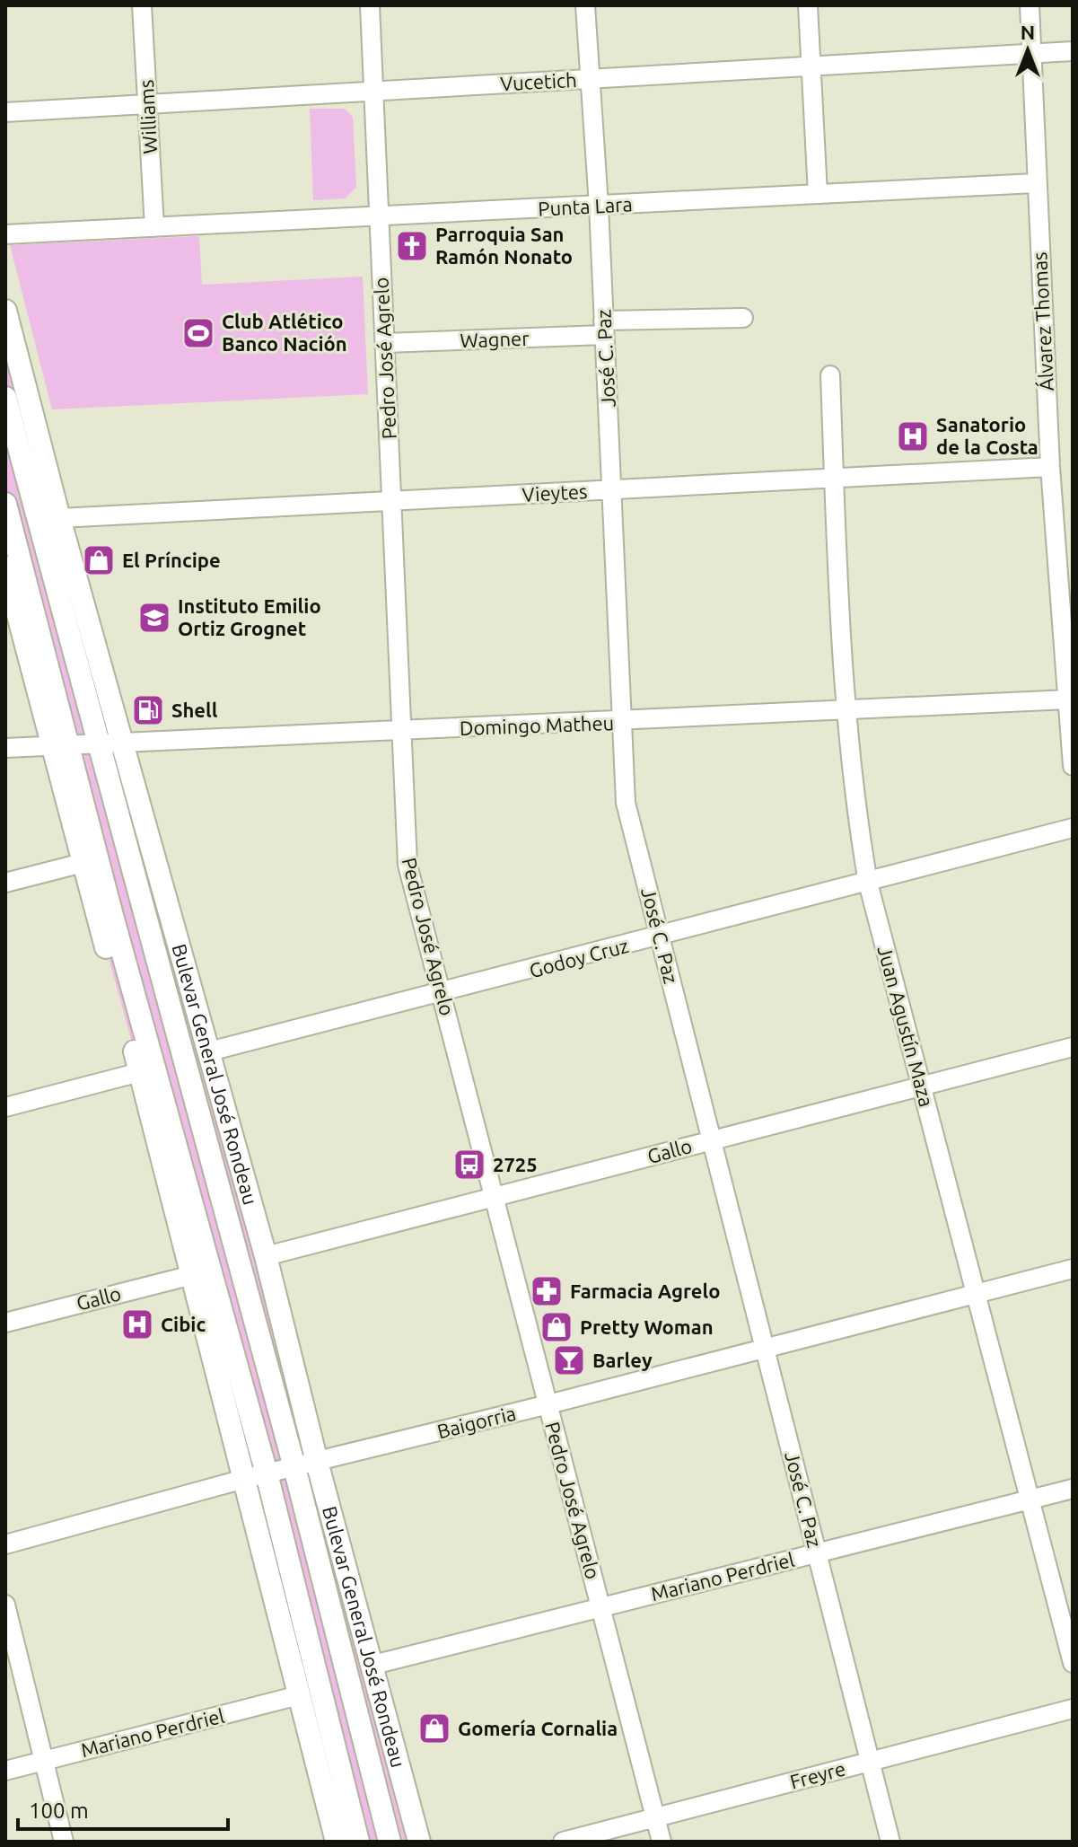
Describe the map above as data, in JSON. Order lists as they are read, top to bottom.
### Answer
{
  "streets": {
    "main road": ["Bulevar General José Rondeau"],
    "street": [
      "Vucetich",
      "Williams",
      "Punta Lara",
      "Álvarez Thomas",
      "Wagner",
      "Pedro José Agrelo",
      "José C. Paz",
      "Vieytes",
      "Domingo Matheu",
      "Godoy Cruz",
      "Juan Agustín Maza",
      "Gallo",
      "Baigorria",
      "Mariano Perdriel",
      "Freyre"
    ]
  },
  "crossings": [
    ["Vucetich", "Williams"],
    ["Vucetich", "Álvarez Thomas"],
    ["Vucetich", "Pedro José Agrelo"],
    ["Vucetich", "José C. Paz"],
    ["Williams", "Punta Lara"],
    ["Punta Lara", "Álvarez Thomas"],
    ["Punta Lara", "Pedro José Agrelo"],
    ["Punta Lara", "José C. Paz"],
    ["Álvarez Thomas", "Vieytes"],
    ["Álvarez Thomas", "Domingo Matheu"],
    ["Wagner", "Pedro José Agrelo"],
    ["Wagner", "José C. Paz"],
    ["Pedro José Agrelo", "Vieytes"],
    ["Pedro José Agrelo", "Domingo Matheu"],
    ["Pedro José Agrelo", "Godoy Cruz"],
    ["Pedro José Agrelo", "Gallo"],
    ["Pedro José Agrelo", "Baigorria"],
    ["Pedro José Agrelo", "Mariano Perdriel"],
    ["Pedro José Agrelo", "Freyre"],
    ["José C. Paz", "Vieytes"],
    ["José C. Paz", "Domingo Matheu"],
    ["José C. Paz", "Godoy Cruz"],
    ["José C. Paz", "Gallo"],
    ["José C. Paz", "Baigorria"],
    ["José C. Paz", "Mariano Perdriel"],
    ["José C. Paz", "Freyre"],
    ["Vieytes", "Juan Agustín Maza"],
    ["Vieytes", "Bulevar General José Rondeau"],
    ["Domingo Matheu", "Juan Agustín Maza"],
    ["Domingo Matheu", "Bulevar General José Rondeau"],
    ["Godoy Cruz", "Juan Agustín Maza"],
    ["Godoy Cruz", "Bulevar General José Rondeau"],
    ["Juan Agustín Maza", "Gallo"],
    ["Juan Agustín Maza", "Baigorria"],
    ["Juan Agustín Maza", "Mariano Perdriel"],
    ["Bulevar General José Rondeau", "Gallo"],
    ["Bulevar General José Rondeau", "Baigorria"],
    ["Bulevar General José Rondeau", "Mariano Perdriel"]
  ],
  "places": {
    "church": ["Parroquia San Ramón Nonato"],
    "sports": ["Club Atlético Banco Nación"],
    "hospital": ["Sanatorio de la Costa", "Cibic"],
    "shop": ["El Príncipe", "Pretty Woman", "Gomería Cornalia"],
    "school or university": ["Instituto Emilio Ortiz Grognet"],
    "fuel station": ["Shell"],
    "bus stop": ["2725"],
    "pharmacy": ["Farmacia Agrelo"],
    "bar": ["Barley"]
  },
  "scale_bar": "100 m",
  "north": "top"
}
